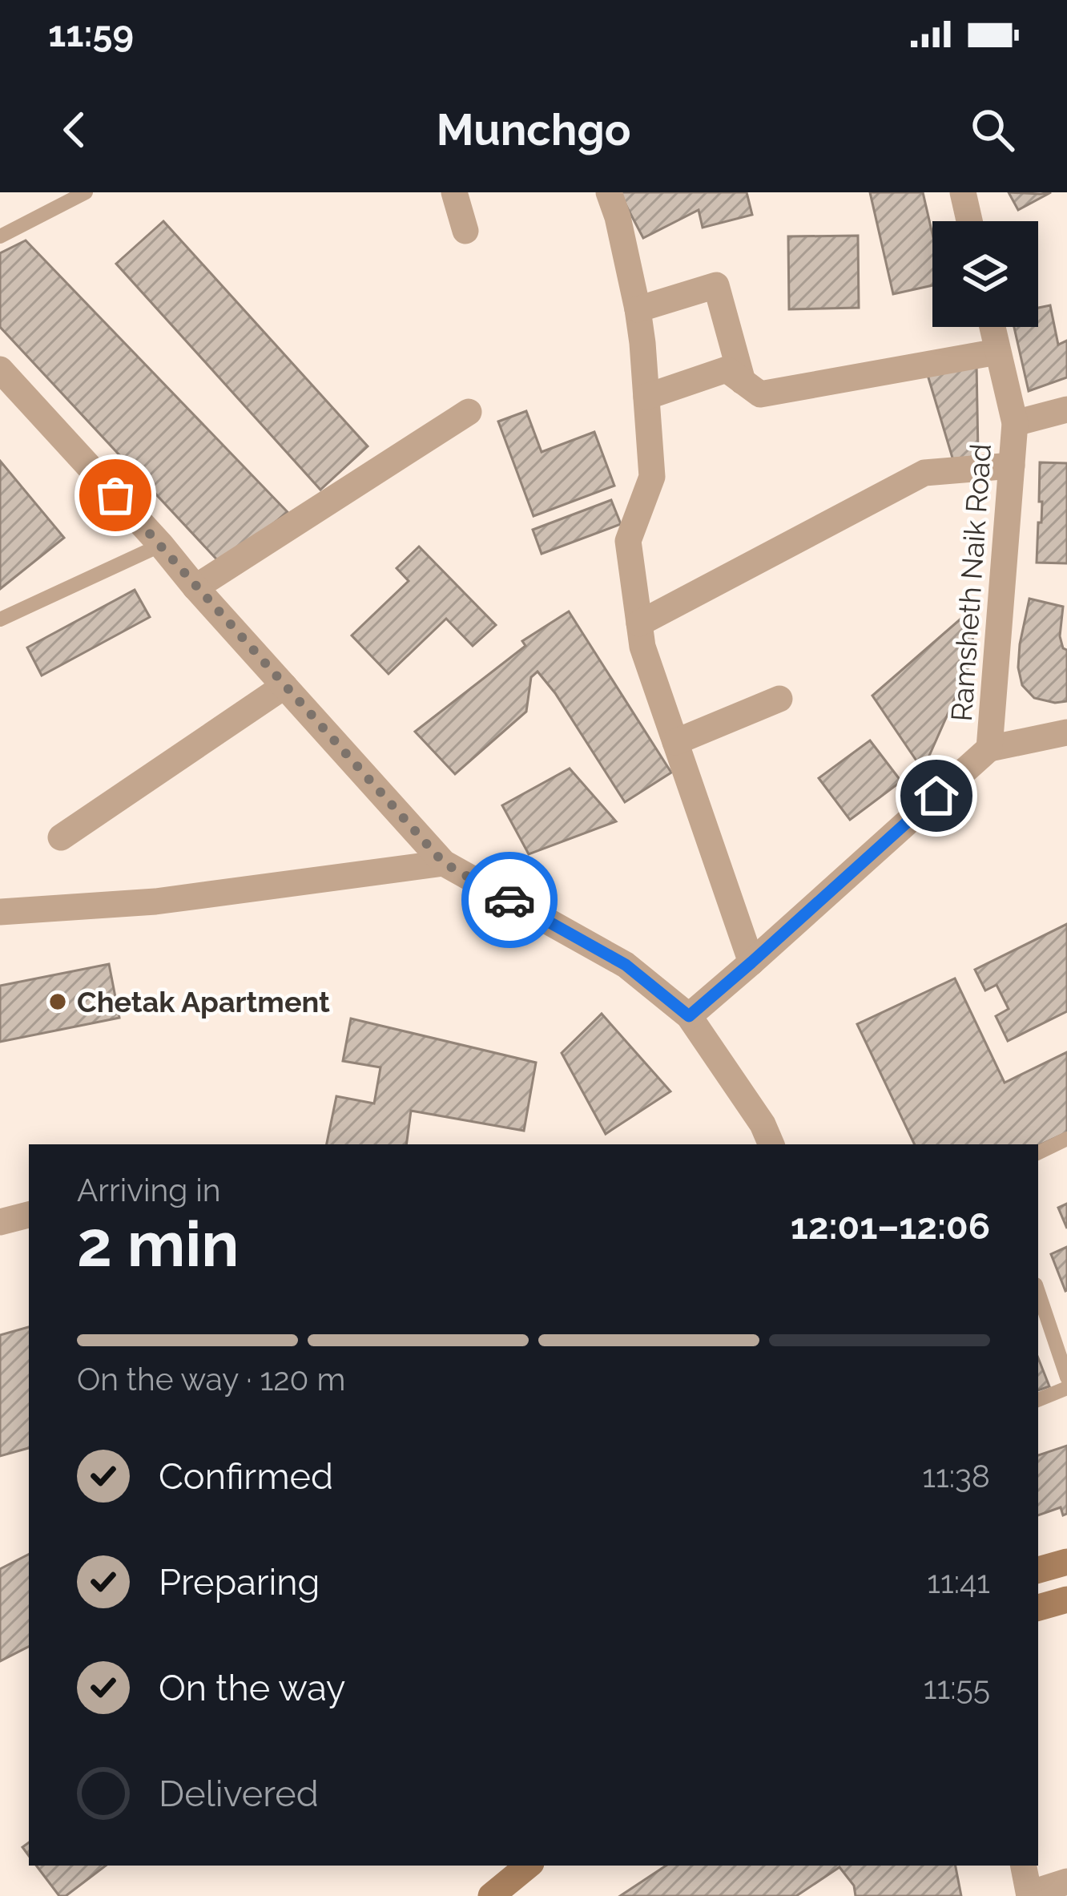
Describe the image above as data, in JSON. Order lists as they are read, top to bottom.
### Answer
{
  "streets": {
    "street": ["Ramsheth Naik Road"]
  },
  "places": ["Chetak Apartment"],
  "page": {
    "status": "11:59",
    "header": "Munchgo",
    "heading": ["2 min", "Arriving in", "12:01–12:06"],
    "bar": "On the way · 120 m",
    "list": [
      ["Confirmed", "11:38"],
      ["Preparing", "11:41"],
      ["On the way", "11:55"],
      "Delivered"
    ]
  }
}
